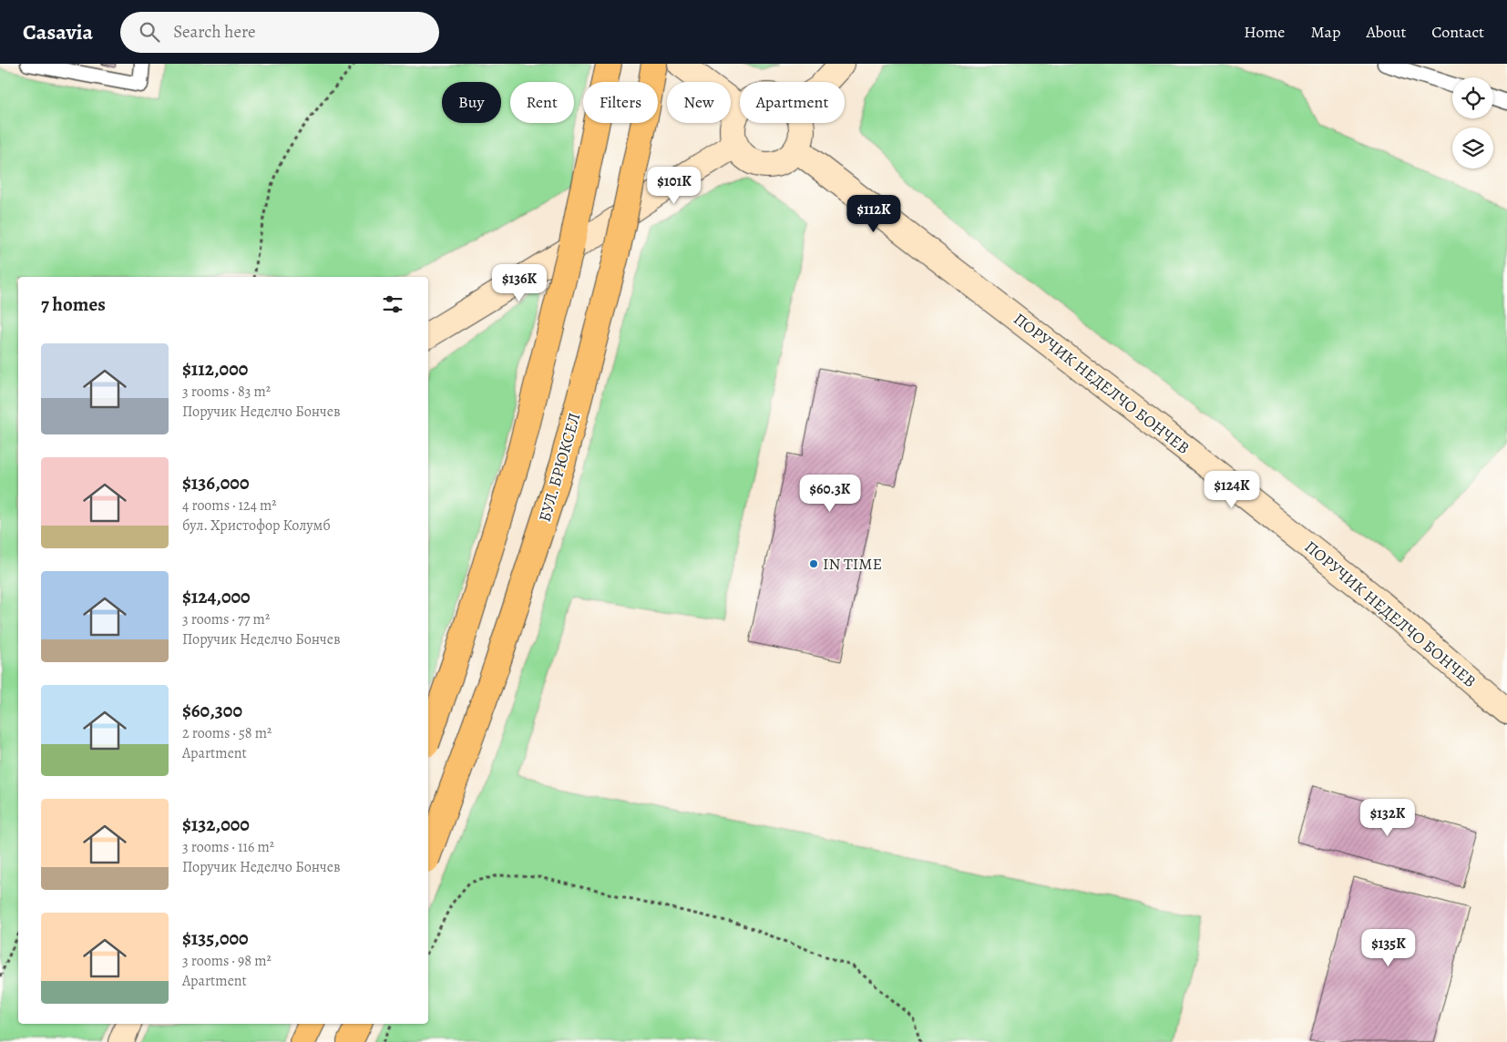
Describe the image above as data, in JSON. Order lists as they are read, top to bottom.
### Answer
{
  "streets": {
    "main road": ["БУЛ. БРЮКСЕЛ"],
    "street": ["ПОРУЧИК НЕДЕЛЧО БОНЧЕВ"]
  },
  "places": ["IN TIME"],
  "page": {
    "header": "Casavia",
    "search": "Search here",
    "nav": [
      "Home",
      "Map",
      "About",
      "Contact"
    ],
    "chip": [
      "Buy",
      "Rent",
      "Filters",
      "New",
      "Apartment"
    ],
    "price": [
      "$101K",
      "$112K",
      "$136K",
      "$124K",
      "$60.3K",
      "$132K",
      "$135K"
    ],
    "heading": "7 homes",
    "list": [
      {
        "name": "$112,000",
        "note": "3 rooms · 83 m² · Поручик Неделчо Бончев"
      },
      {
        "name": "$136,000",
        "note": "4 rooms · 124 m² · бул. Христофор Колумб"
      },
      {
        "name": "$124,000",
        "note": "3 rooms · 77 m² · Поручик Неделчо Бончев"
      },
      {
        "name": "$60,300",
        "note": "2 rooms · 58 m² · Apartment"
      },
      {
        "name": "$132,000",
        "note": "3 rooms · 116 m² · Поручик Неделчо Бончев"
      },
      {
        "name": "$135,000",
        "note": "3 rooms · 98 m² · Apartment"
      }
    ]
  }
}
